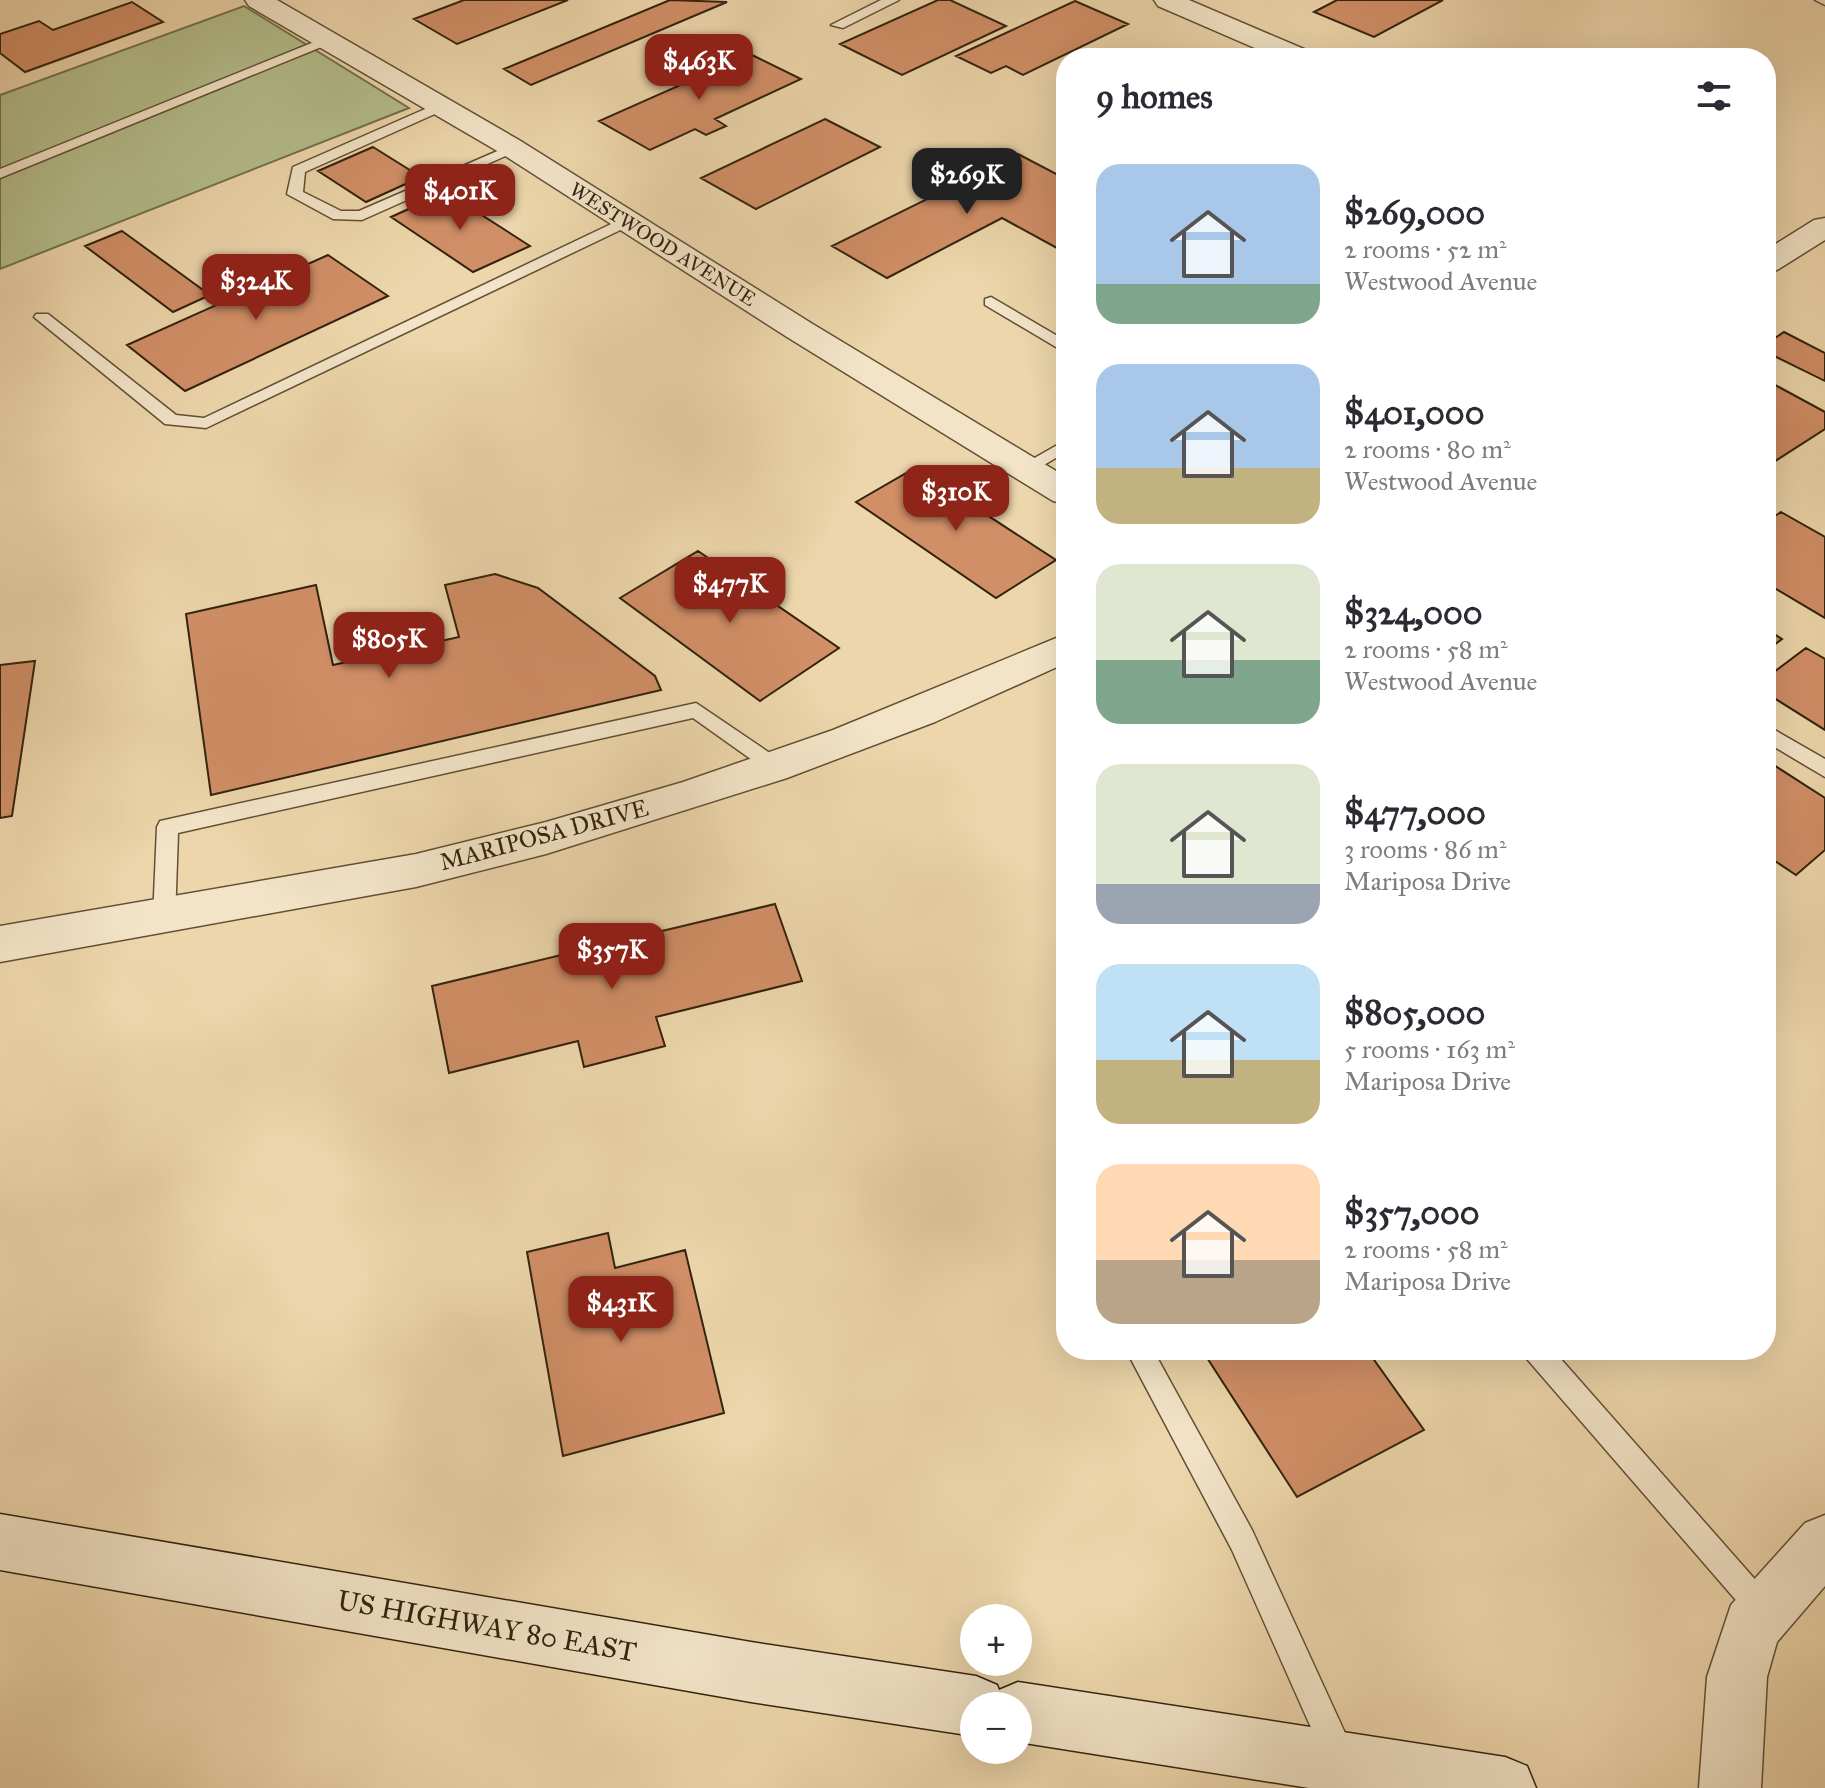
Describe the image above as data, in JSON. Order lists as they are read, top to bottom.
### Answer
{
  "streets": {
    "street": ["WESTWOOD AVENUE", "MARIPOSA DRIVE", "US HIGHWAY 80 EAST"]
  },
  "page": {
    "price": [
      "$463K",
      "$269K",
      "$401K",
      "$324K",
      "$310K",
      "$477K",
      "$805K",
      "$357K",
      "$431K"
    ],
    "heading": "9 homes",
    "list": [
      {
        "name": "$269,000",
        "note": "2 rooms · 52 m² · Westwood Avenue"
      },
      {
        "name": "$401,000",
        "note": "2 rooms · 80 m² · Westwood Avenue"
      },
      {
        "name": "$324,000",
        "note": "2 rooms · 58 m² · Westwood Avenue"
      },
      {
        "name": "$477,000",
        "note": "3 rooms · 86 m² · Mariposa Drive"
      },
      {
        "name": "$805,000",
        "note": "5 rooms · 163 m² · Mariposa Drive"
      },
      {
        "name": "$357,000",
        "note": "2 rooms · 58 m² · Mariposa Drive"
      }
    ],
    "map_buttons": ["+", "−"]
  }
}
